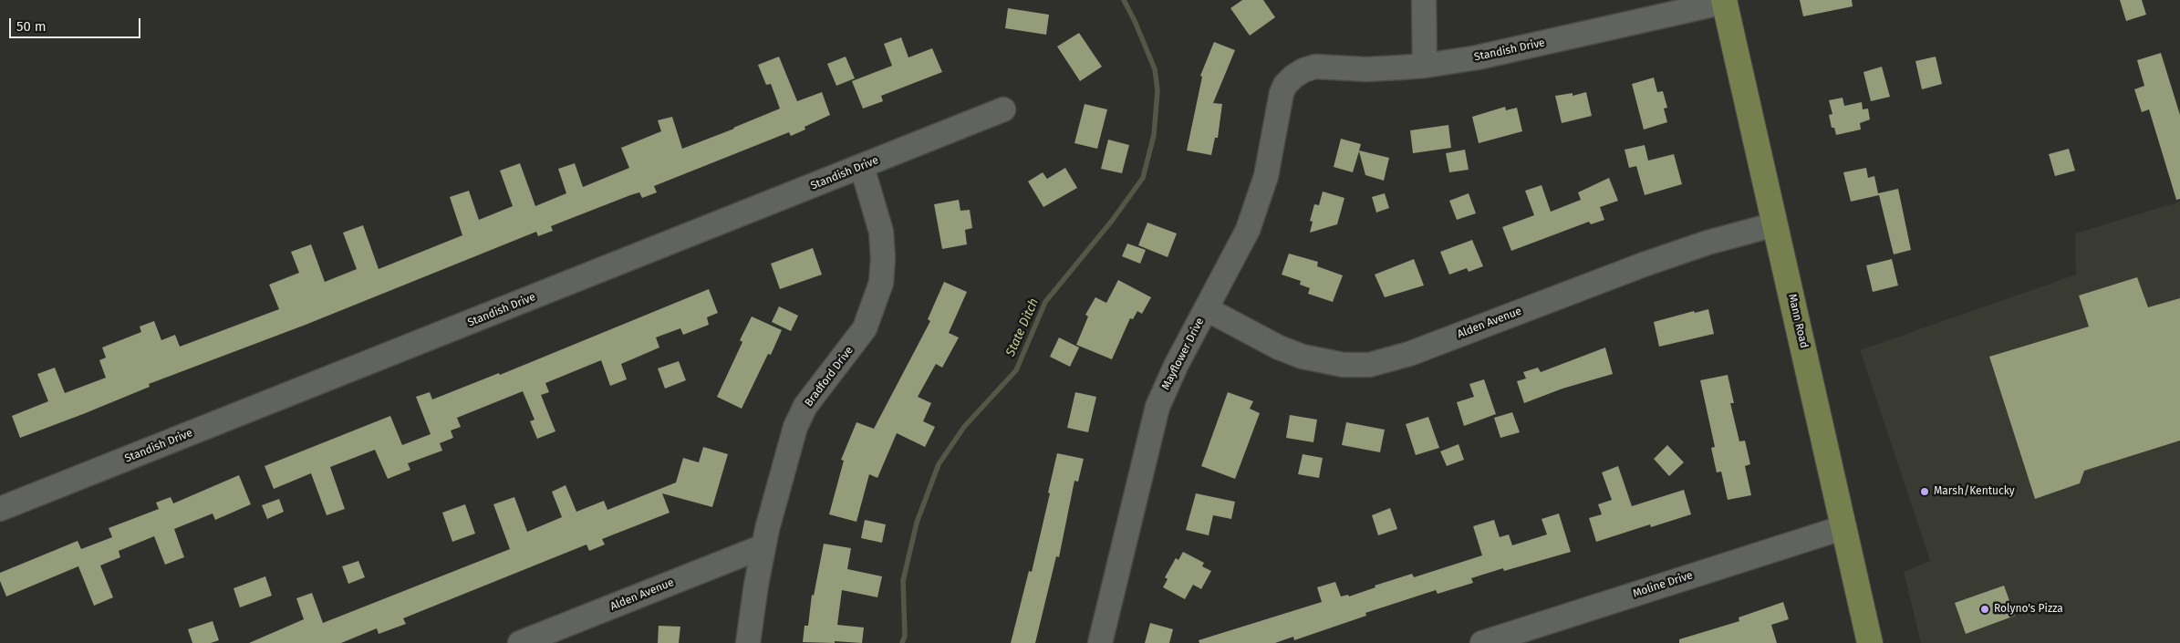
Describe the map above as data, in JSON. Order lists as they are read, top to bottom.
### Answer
{
  "streets": {
    "main road": ["Mann Road"],
    "street": [
      "Standish Drive",
      "Alden Avenue",
      "Mayflower Drive",
      "Bradford Drive",
      "Moline Drive"
    ]
  },
  "crossings": [
    ["Standish Drive", "Mann Road"],
    ["Standish Drive", "Mayflower Drive"],
    ["Standish Drive", "Bradford Drive"],
    ["Mann Road", "Alden Avenue"],
    ["Mann Road", "Moline Drive"],
    ["Alden Avenue", "Mayflower Drive"],
    ["Alden Avenue", "Bradford Drive"]
  ],
  "water": ["State Ditch"],
  "places": ["Marsh/Kentucky", "Rolyno's Pizza"],
  "scale_bar": "50 m"
}
